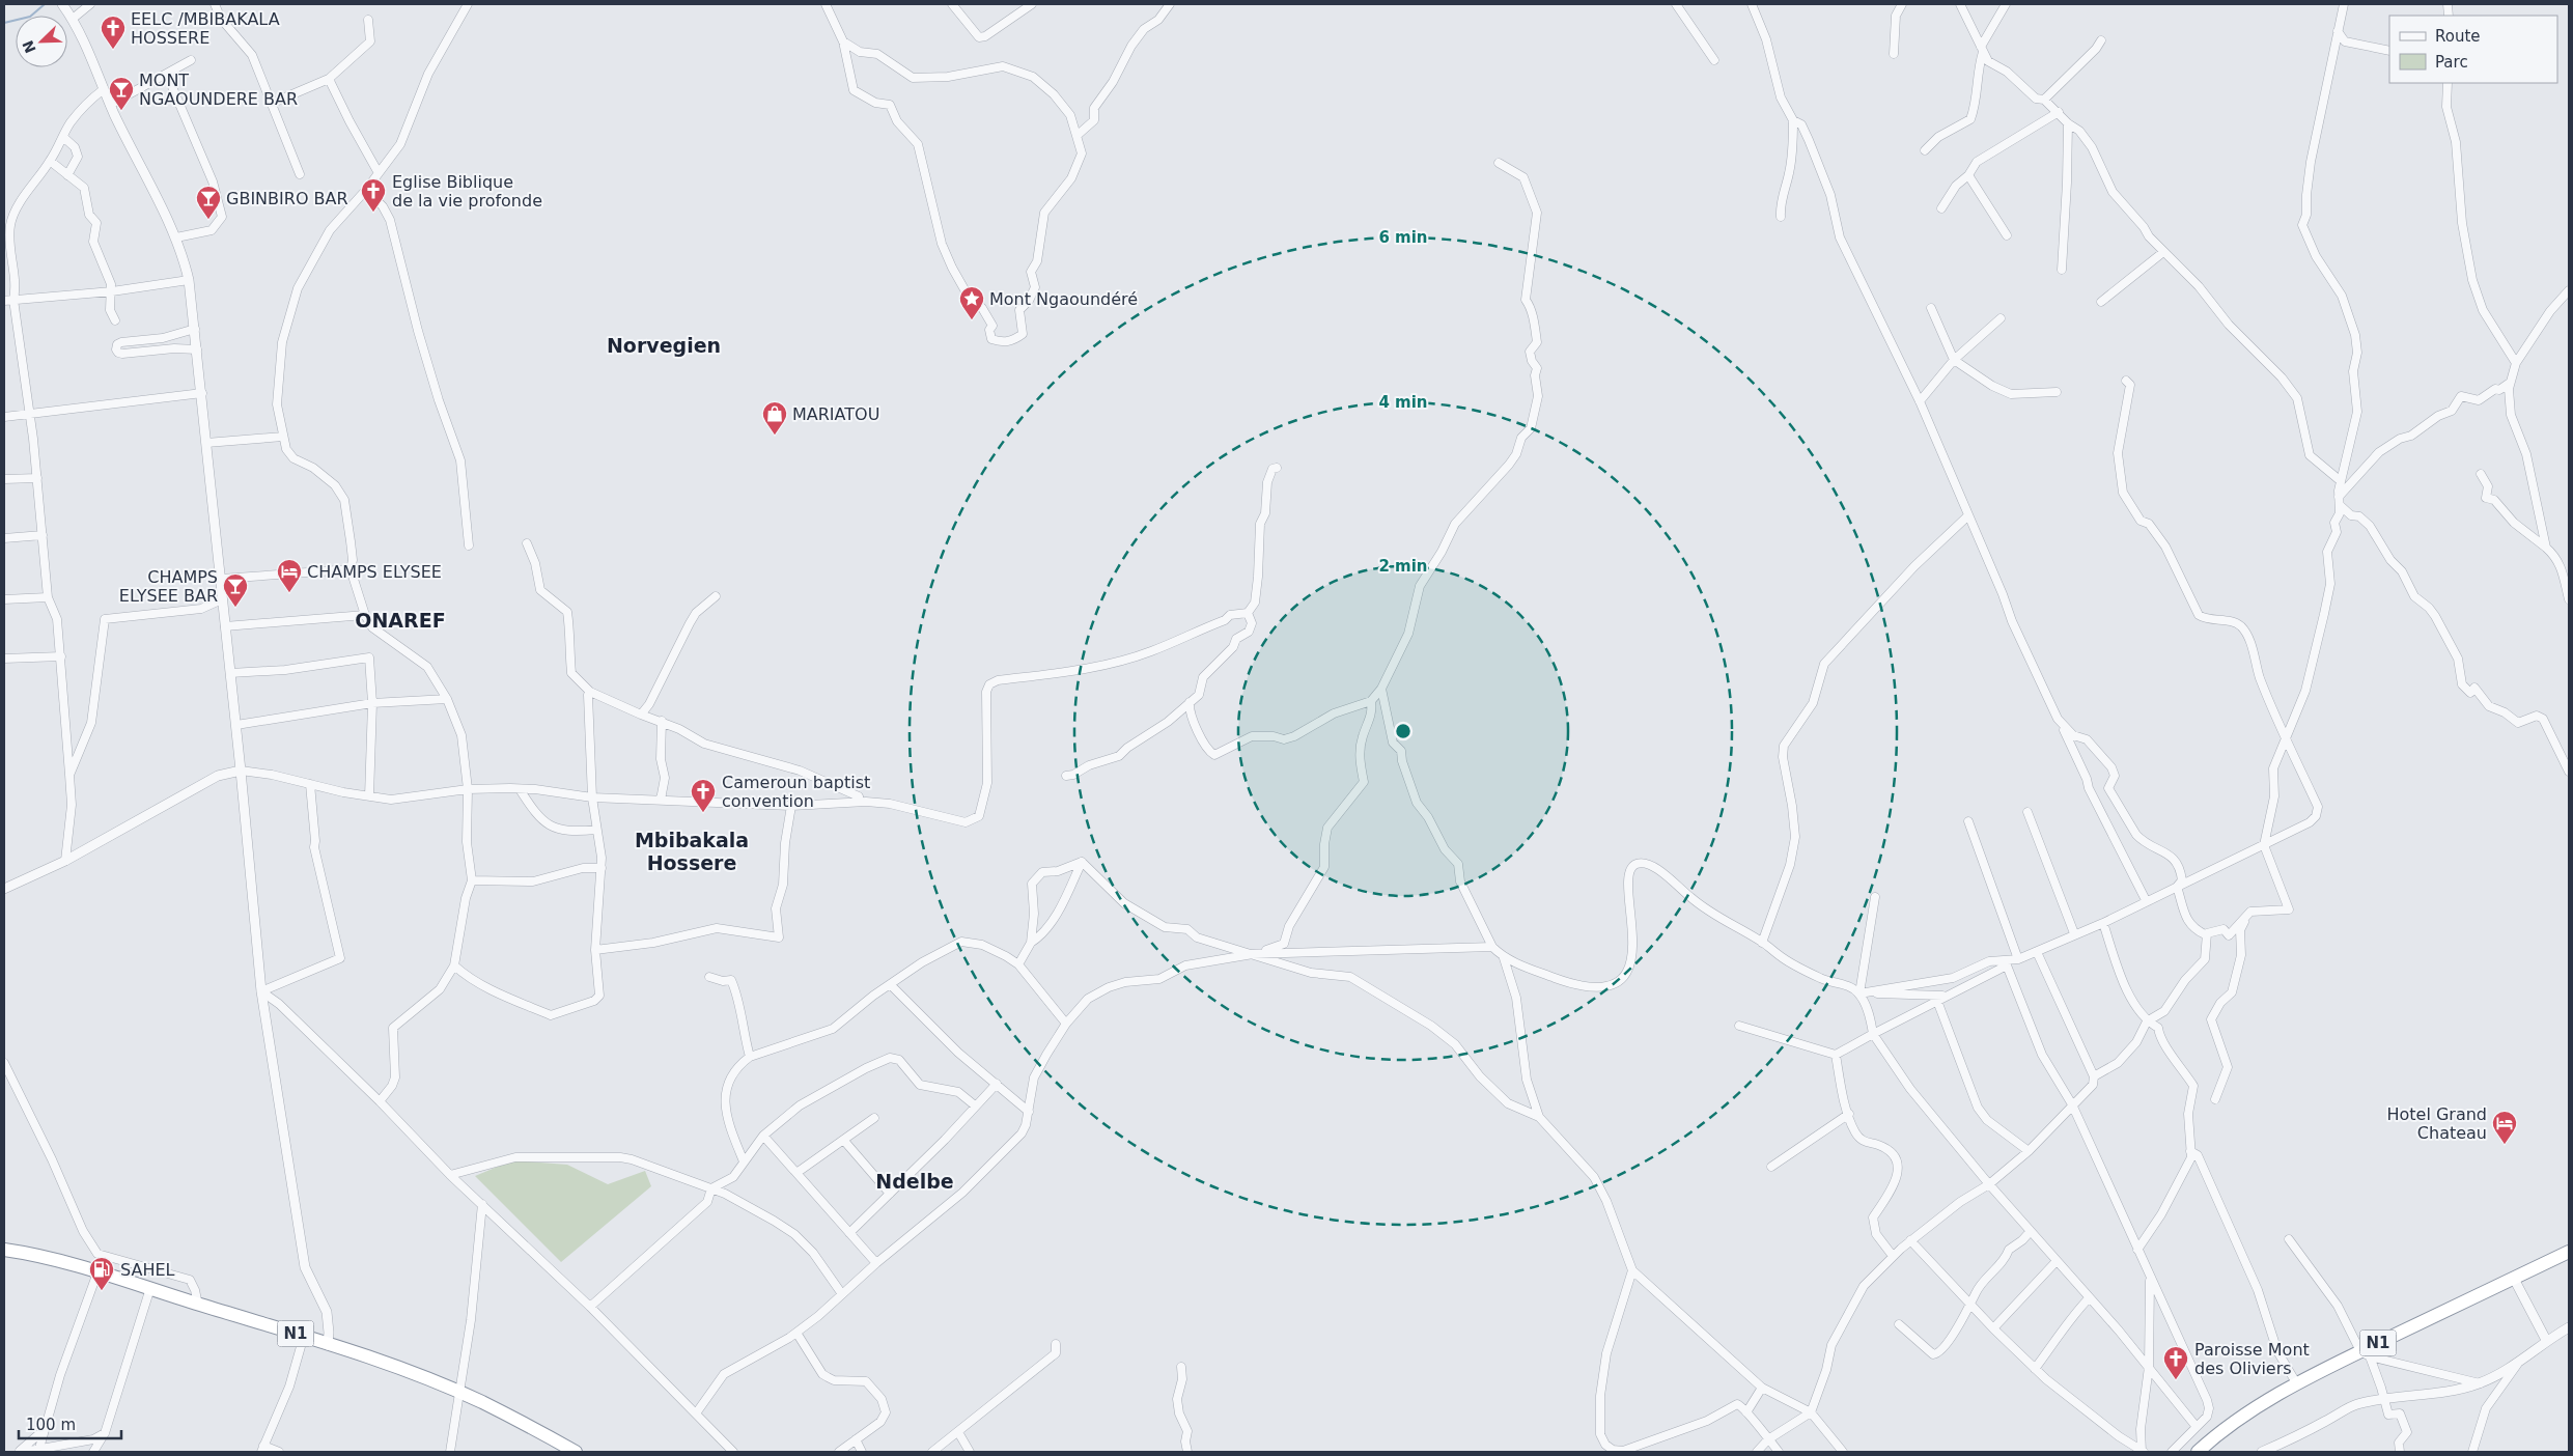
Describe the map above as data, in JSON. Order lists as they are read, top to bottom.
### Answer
{
  "streets": {
    "highway": ["N1"]
  },
  "districts": [
    "Norvegien",
    "ONAREF",
    "Mbibakala Hossere",
    "Ndelbe"
  ],
  "places": {
    "church": [
      "EELC /MBIBAKALA HOSSERE",
      "Eglise Biblique de la vie profonde",
      "Cameroun baptist convention",
      "Paroisse Mont des Oliviers"
    ],
    "bar": ["MONT NGAOUNDERE BAR", "GBINBIRO BAR", "CHAMPS ELYSEE BAR"],
    "place": ["Mont Ngaoundéré"],
    "shop": ["MARIATOU"],
    "hotel": ["CHAMPS ELYSEE", "Hotel Grand Chateau"],
    "fuel station": ["SAHEL"]
  },
  "legend": ["Route", "Parc"],
  "scale_bar": "100 m",
  "north": "bottom left",
  "rings": ["6 min", "4 min", "2 min"]
}
